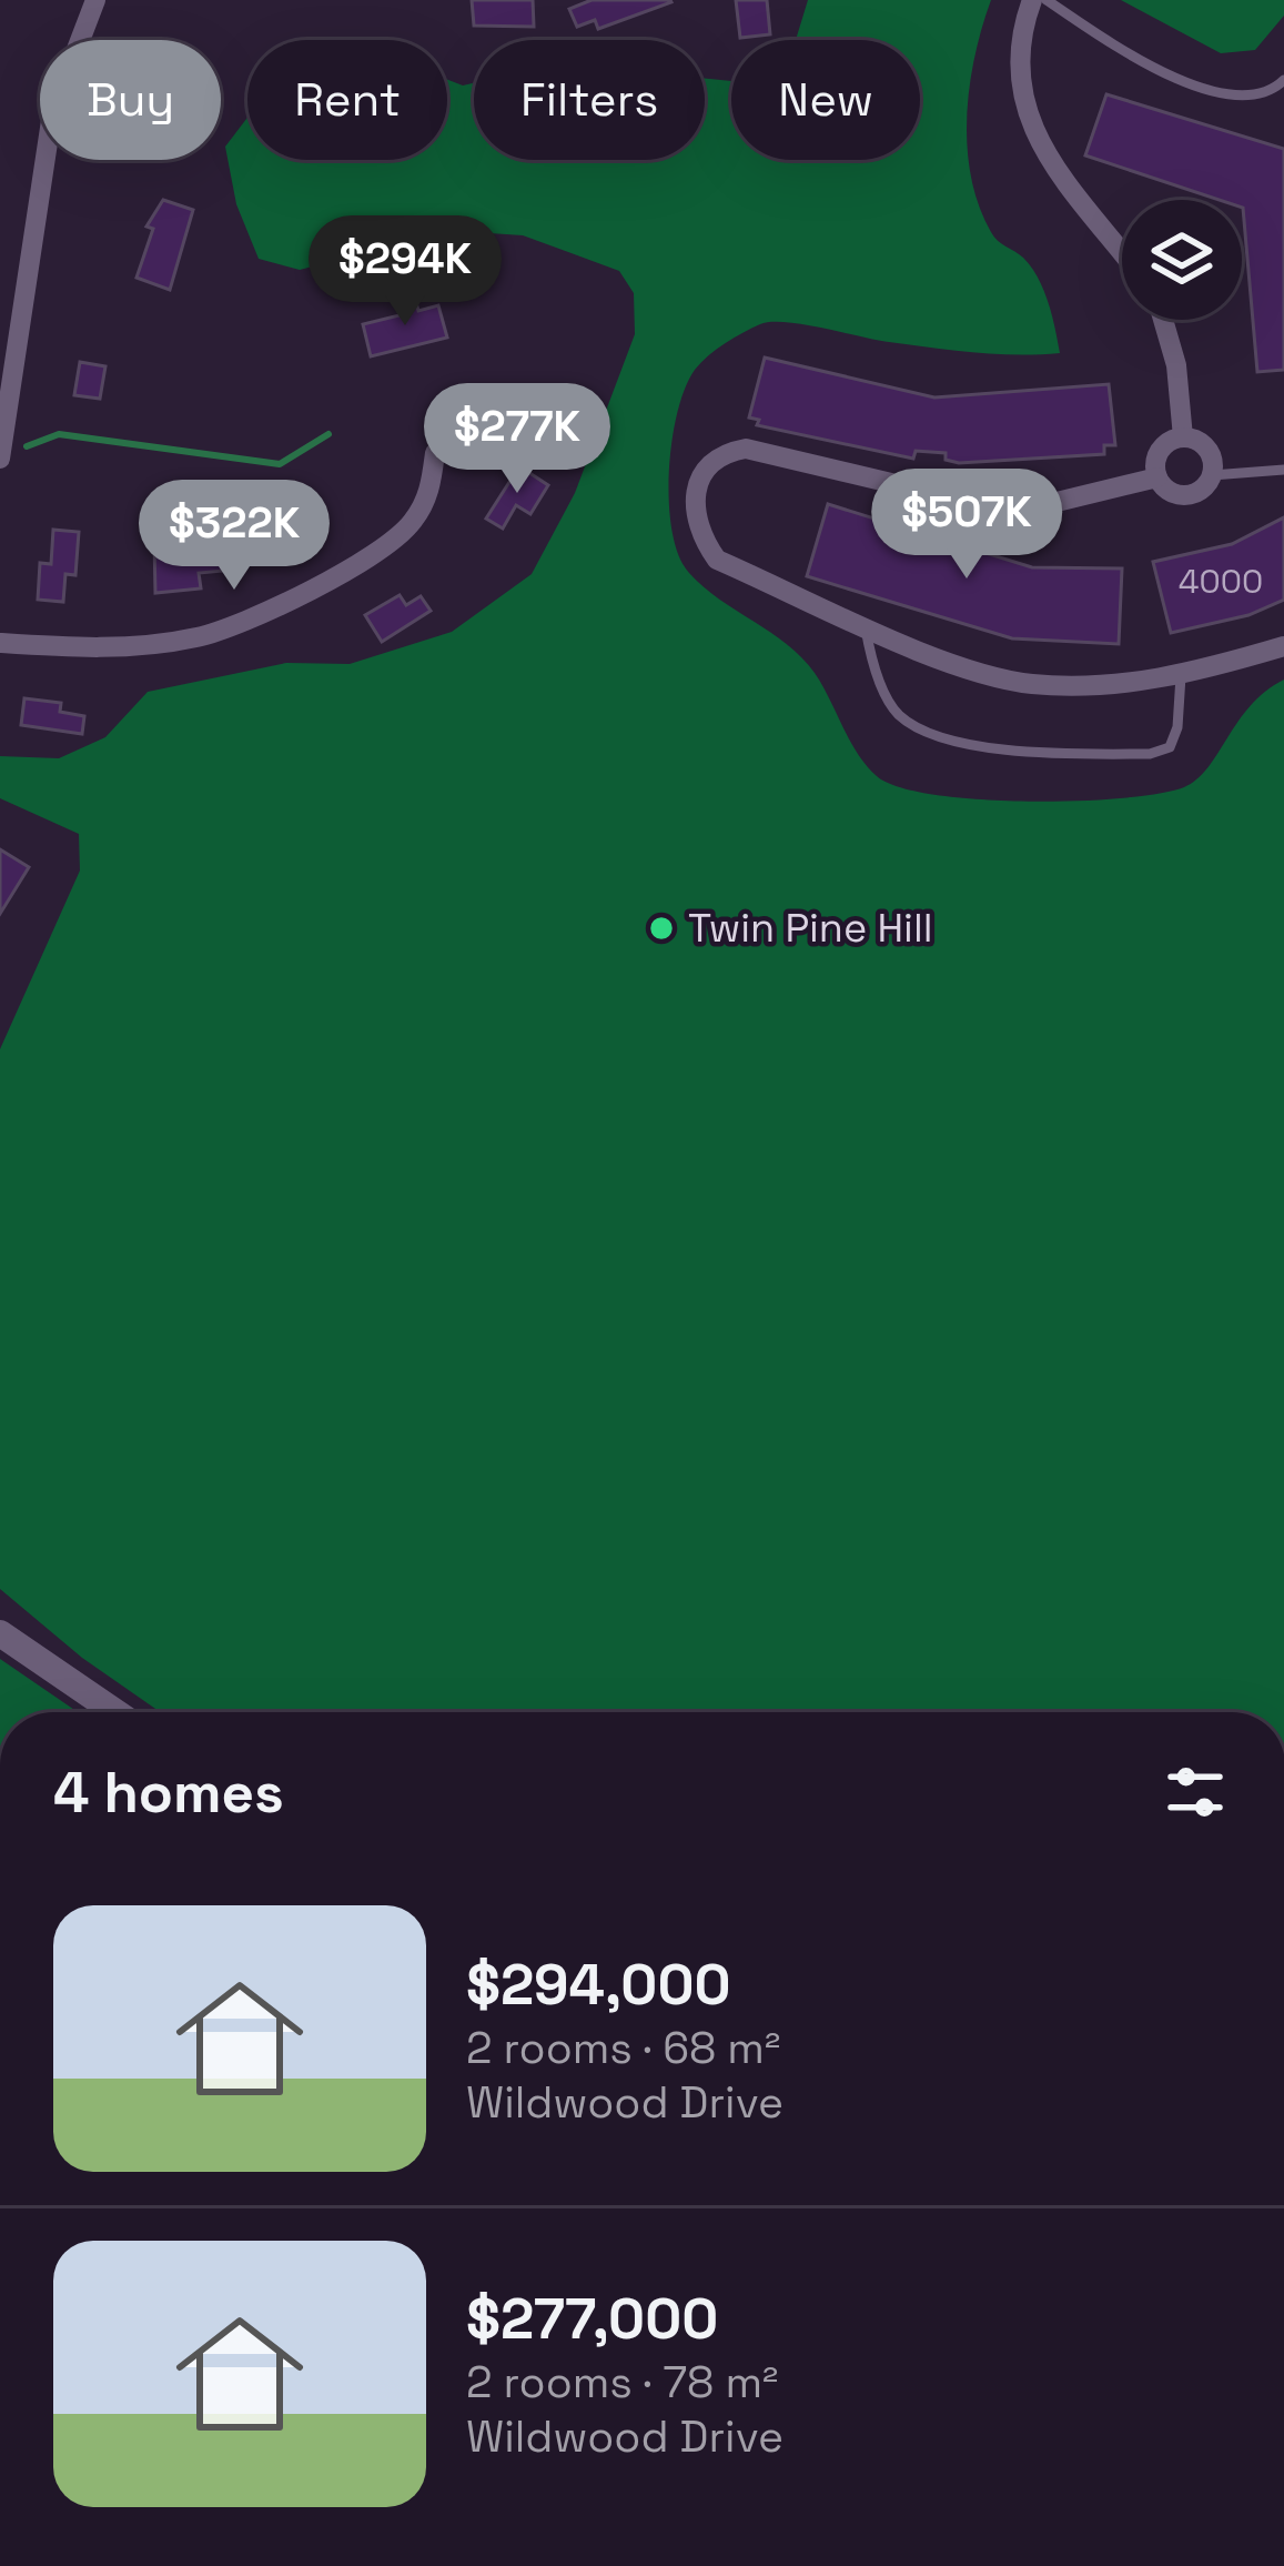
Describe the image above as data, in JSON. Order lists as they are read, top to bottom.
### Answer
{
  "places": ["Twin Pine Hill"],
  "house_numbers": ["4000"],
  "page": {
    "chip": [
      "Buy",
      "Rent",
      "Filters",
      "New"
    ],
    "price": [
      "$294K",
      "$277K",
      "$507K",
      "$322K"
    ],
    "heading": "4 homes",
    "list": [
      {
        "name": "$294,000",
        "note": "2 rooms · 68 m² · Wildwood Drive"
      },
      {
        "name": "$277,000",
        "note": "2 rooms · 78 m² · Wildwood Drive"
      }
    ]
  }
}
